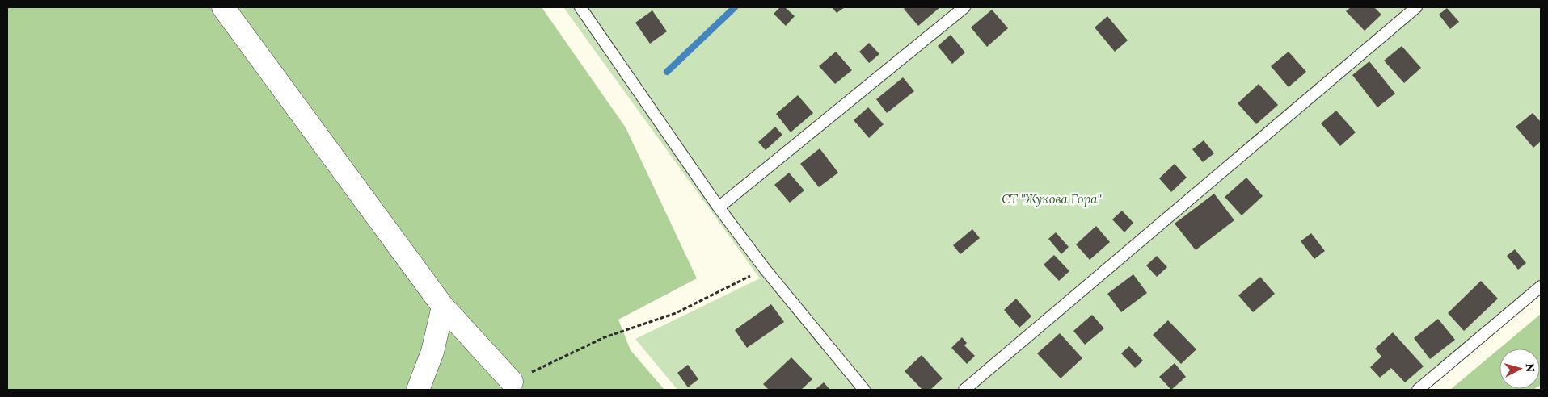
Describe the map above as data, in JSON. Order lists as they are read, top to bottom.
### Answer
{
  "parks": ["СТ \"Жукова Гора\""],
  "north": "right"
}
